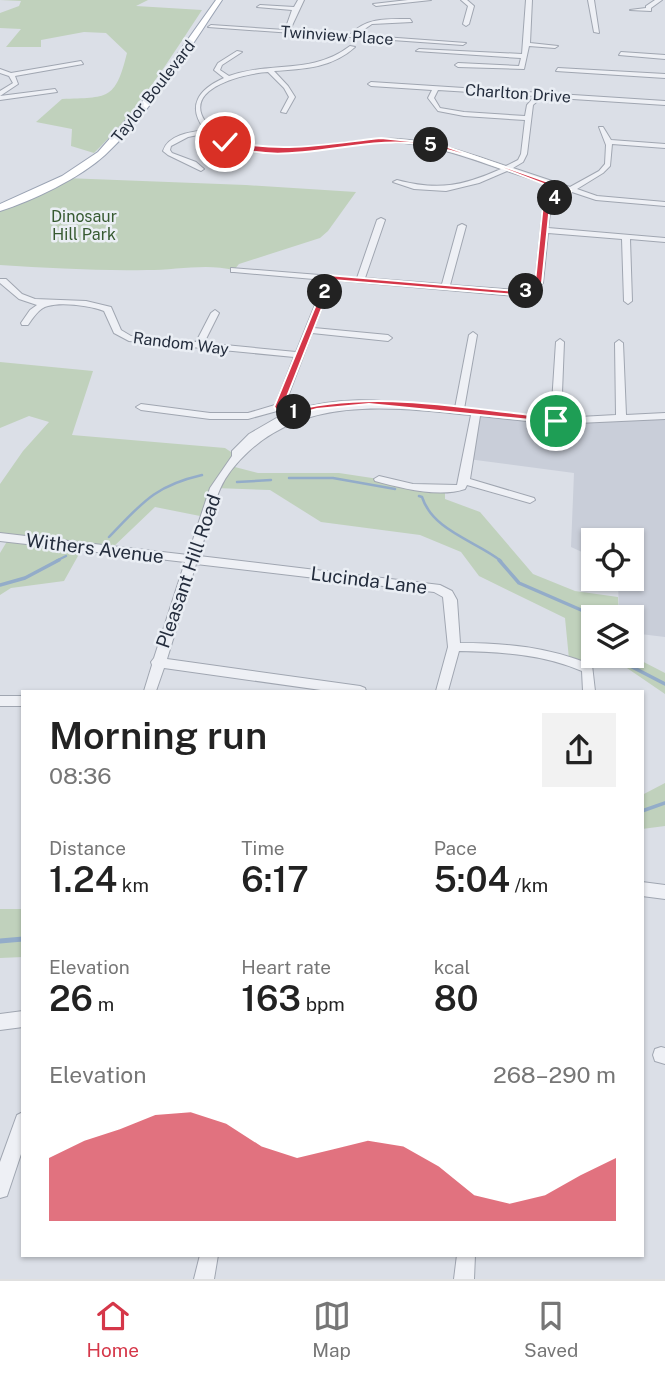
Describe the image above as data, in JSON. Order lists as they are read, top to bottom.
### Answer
{
  "streets": {
    "main road": ["Taylor Boulevard"],
    "street": [
      "Twinview Place",
      "Charlton Drive",
      "Random Way",
      "Withers Avenue",
      "Pleasant Hill Road",
      "Lucinda Lane"
    ]
  },
  "crossings": [
    ["Withers Avenue", "Pleasant Hill Road"],
    ["Withers Avenue", "Lucinda Lane"],
    ["Pleasant Hill Road", "Lucinda Lane"]
  ],
  "parks": ["Dinosaur Hill Park"],
  "page": {
    "pins": [
      "5",
      "4",
      "3",
      "2",
      "1"
    ],
    "heading": ["Morning run", "08:36"],
    "stats": [
      ["Distance", "1.24 km"],
      ["Time", "6:17"],
      ["Pace", "5:04 /km"],
      ["Elevation", "26 m"],
      ["Heart rate", "163 bpm"],
      ["kcal", "80"]
    ],
    "chart": ["Elevation", "268–290 m"],
    "tabs": ["Home", "Map", "Saved"]
  }
}
